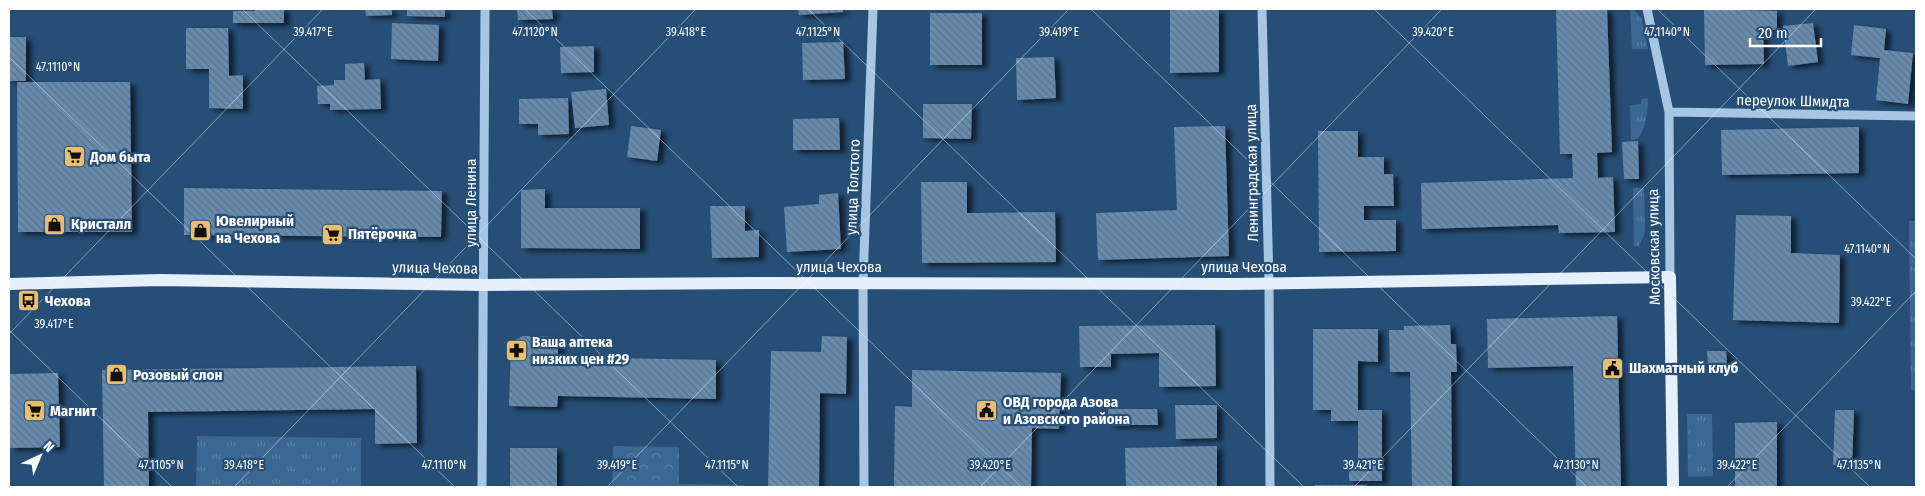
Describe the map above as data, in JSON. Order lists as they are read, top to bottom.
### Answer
{
  "streets": {
    "main road": ["Московская улица", "улица Чехова"],
    "street": [
      "переулок Шмидта",
      "Ленинградская улица",
      "улица Толстого",
      "улица Ленина"
    ]
  },
  "crossings": [
    ["переулок Шмидта", "Московская улица"],
    ["Ленинградская улица", "улица Чехова"],
    ["улица Толстого", "улица Чехова"],
    ["улица Ленина", "улица Чехова"],
    ["Московская улица", "улица Чехова"]
  ],
  "places": {
    "supermarket": ["Дом быта", "Пятёрочка", "Магнит"],
    "shop": ["Кристалл", "Ювелирный на Чехова", "Розовый слон"],
    "bus stop": ["Чехова"],
    "pharmacy": ["Ваша аптека низких цен #29"],
    "public building": ["Шахматный клуб", "ОВД города Азова и Азовского района"]
  },
  "scale_bar": "20 m",
  "north": "top right",
  "coordinates": [
    "47.1120°N",
    "47.1125°N",
    "47.1140°N",
    "39.417°E",
    "39.418°E",
    "39.419°E",
    "39.420°E",
    "47.1110°N",
    "39.422°E",
    "39.421°E",
    "47.1105°N",
    "47.1115°N",
    "47.1130°N",
    "47.1135°N"
  ]
}
